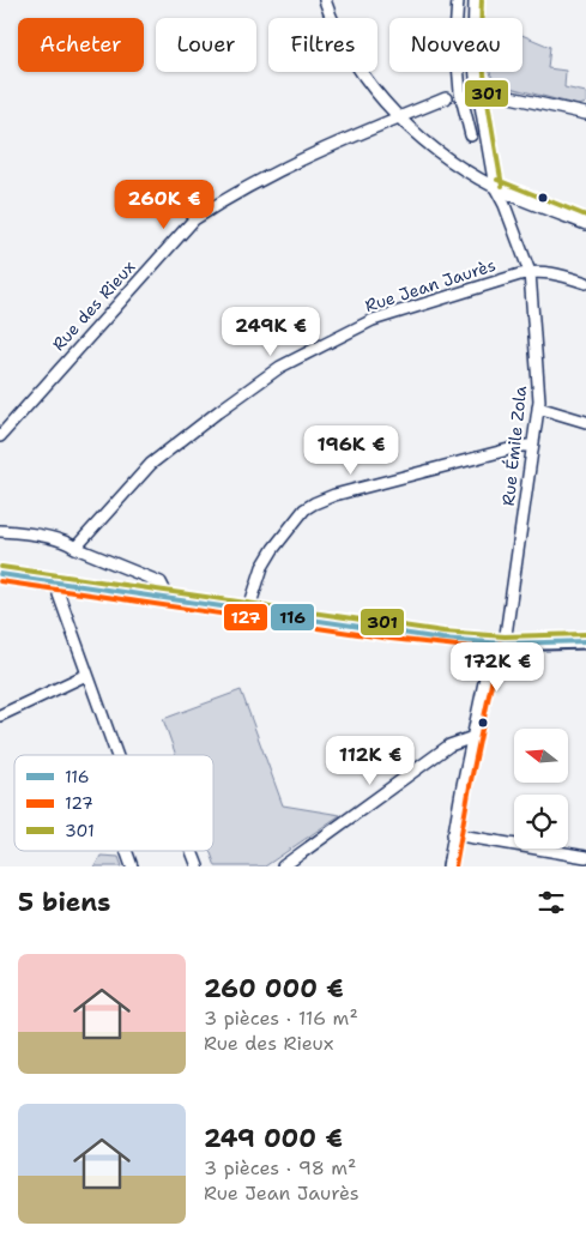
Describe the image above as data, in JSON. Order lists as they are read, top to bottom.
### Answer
{
  "streets": {
    "street": ["Rue Jean Jaurès", "Rue des Rieux", "Rue Émile Zola"]
  },
  "crossings": [
    ["Rue Jean Jaurès", "Rue Émile Zola"]
  ],
  "lines": ["transit line 301", "transit line 116", "transit line 127"],
  "legend": ["116", "127", "301"],
  "north": "left",
  "page": {
    "chip": [
      "Acheter",
      "Louer",
      "Filtres",
      "Nouveau"
    ],
    "price": [
      "260K €",
      "249K €",
      "196K €",
      "172K €",
      "112K €"
    ],
    "heading": "5 biens",
    "list": [
      {
        "name": "260 000 €",
        "note": "3 pièces · 116 m² · Rue des Rieux"
      },
      {
        "name": "249 000 €",
        "note": "3 pièces · 98 m² · Rue Jean Jaurès"
      }
    ]
  }
}
